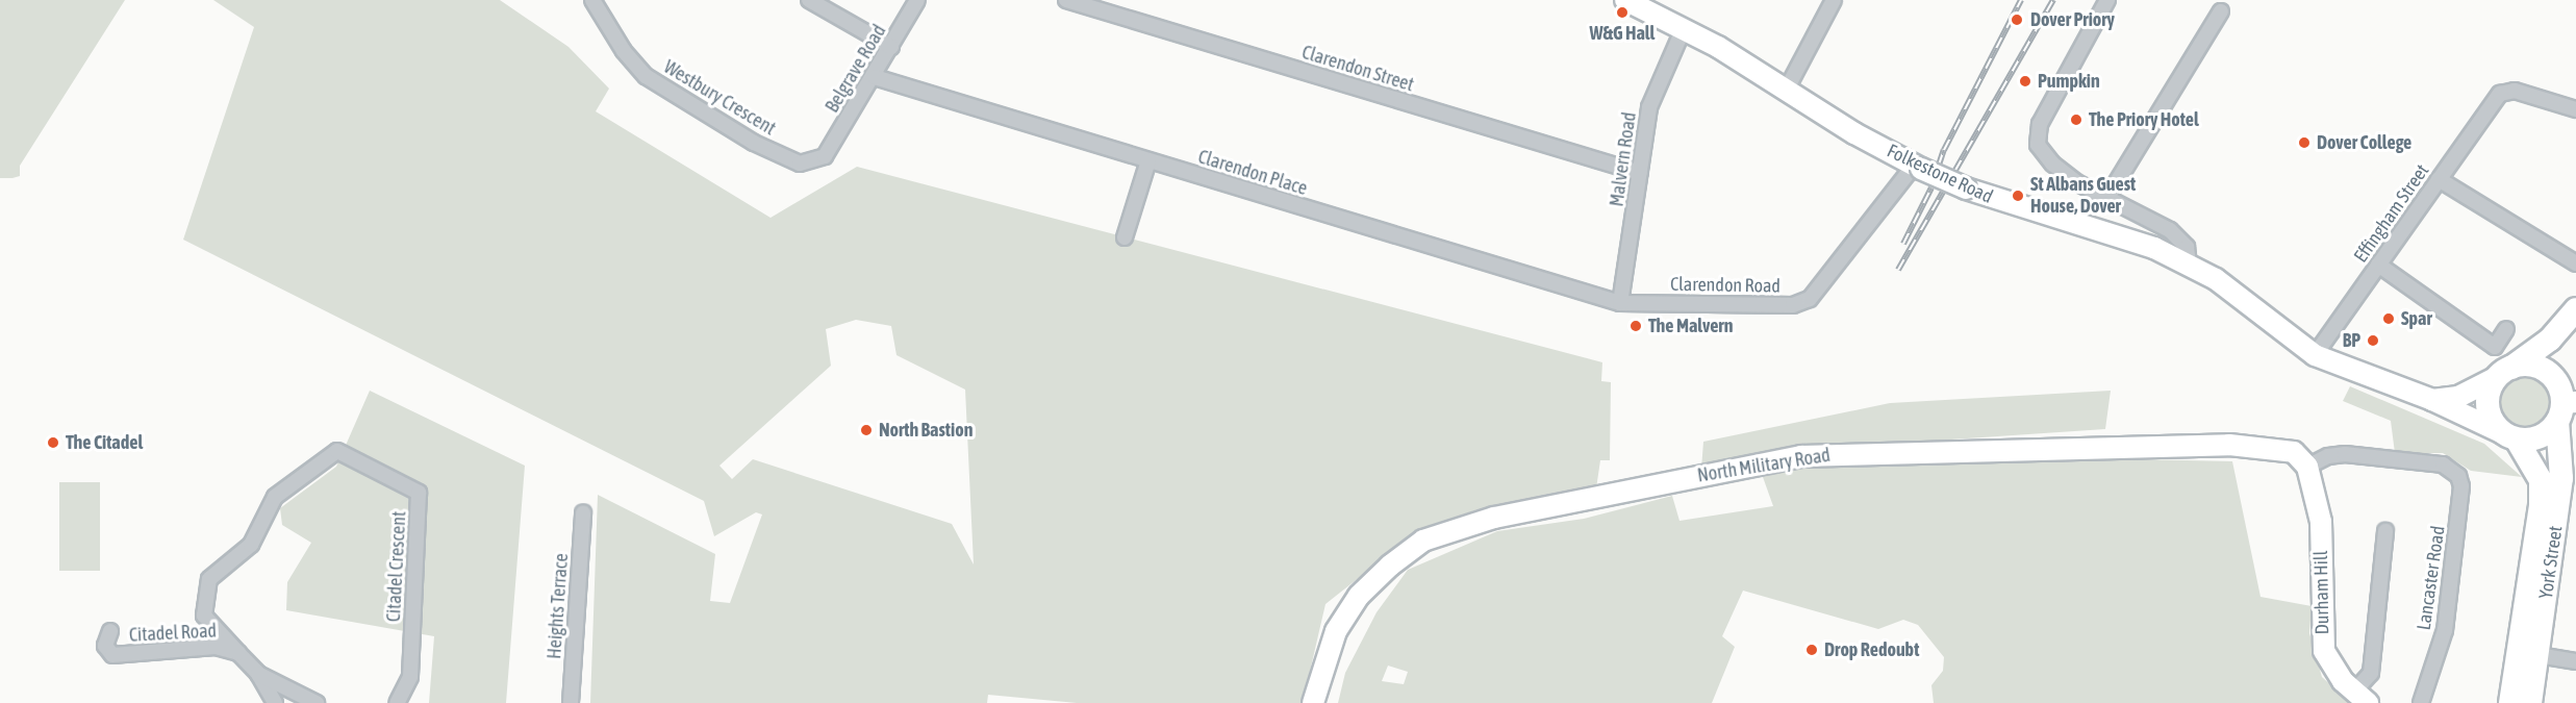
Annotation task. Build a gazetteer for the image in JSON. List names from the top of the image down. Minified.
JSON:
{"streets":{"main road":["York Street"],"street":["Belgrave Road","Clarendon Street","Westbury Crescent","Malvern Road","Clarendon Place","Folkestone Road","Effingham Street","Clarendon Road","North Military Road","Citadel Crescent","Lancaster Road","Durham Hill","Heights Terrace","Citadel Road"]},"crossings":[["Belgrave Road","Westbury Crescent"],["Belgrave Road","Clarendon Place"],["Clarendon Street","Malvern Road"],["Malvern Road","Clarendon Place"],["Malvern Road","Folkestone Road"],["Malvern Road","Clarendon Road"],["Clarendon Place","Clarendon Road"],["Folkestone Road","Effingham Street"],["Folkestone Road","Clarendon Road"],["Folkestone Road","York Street"],["North Military Road","Lancaster Road"],["North Military Road","Durham Hill"],["Citadel Crescent","Citadel Road"],["Lancaster Road","Durham Hill"]],"places":["W&G Hall","Dover Priory","Pumpkin","The Priory Hotel","Dover College","St Albans Guest House, Dover","Spar","The Malvern","BP","North Bastion","The Citadel","Drop Redoubt"]}
